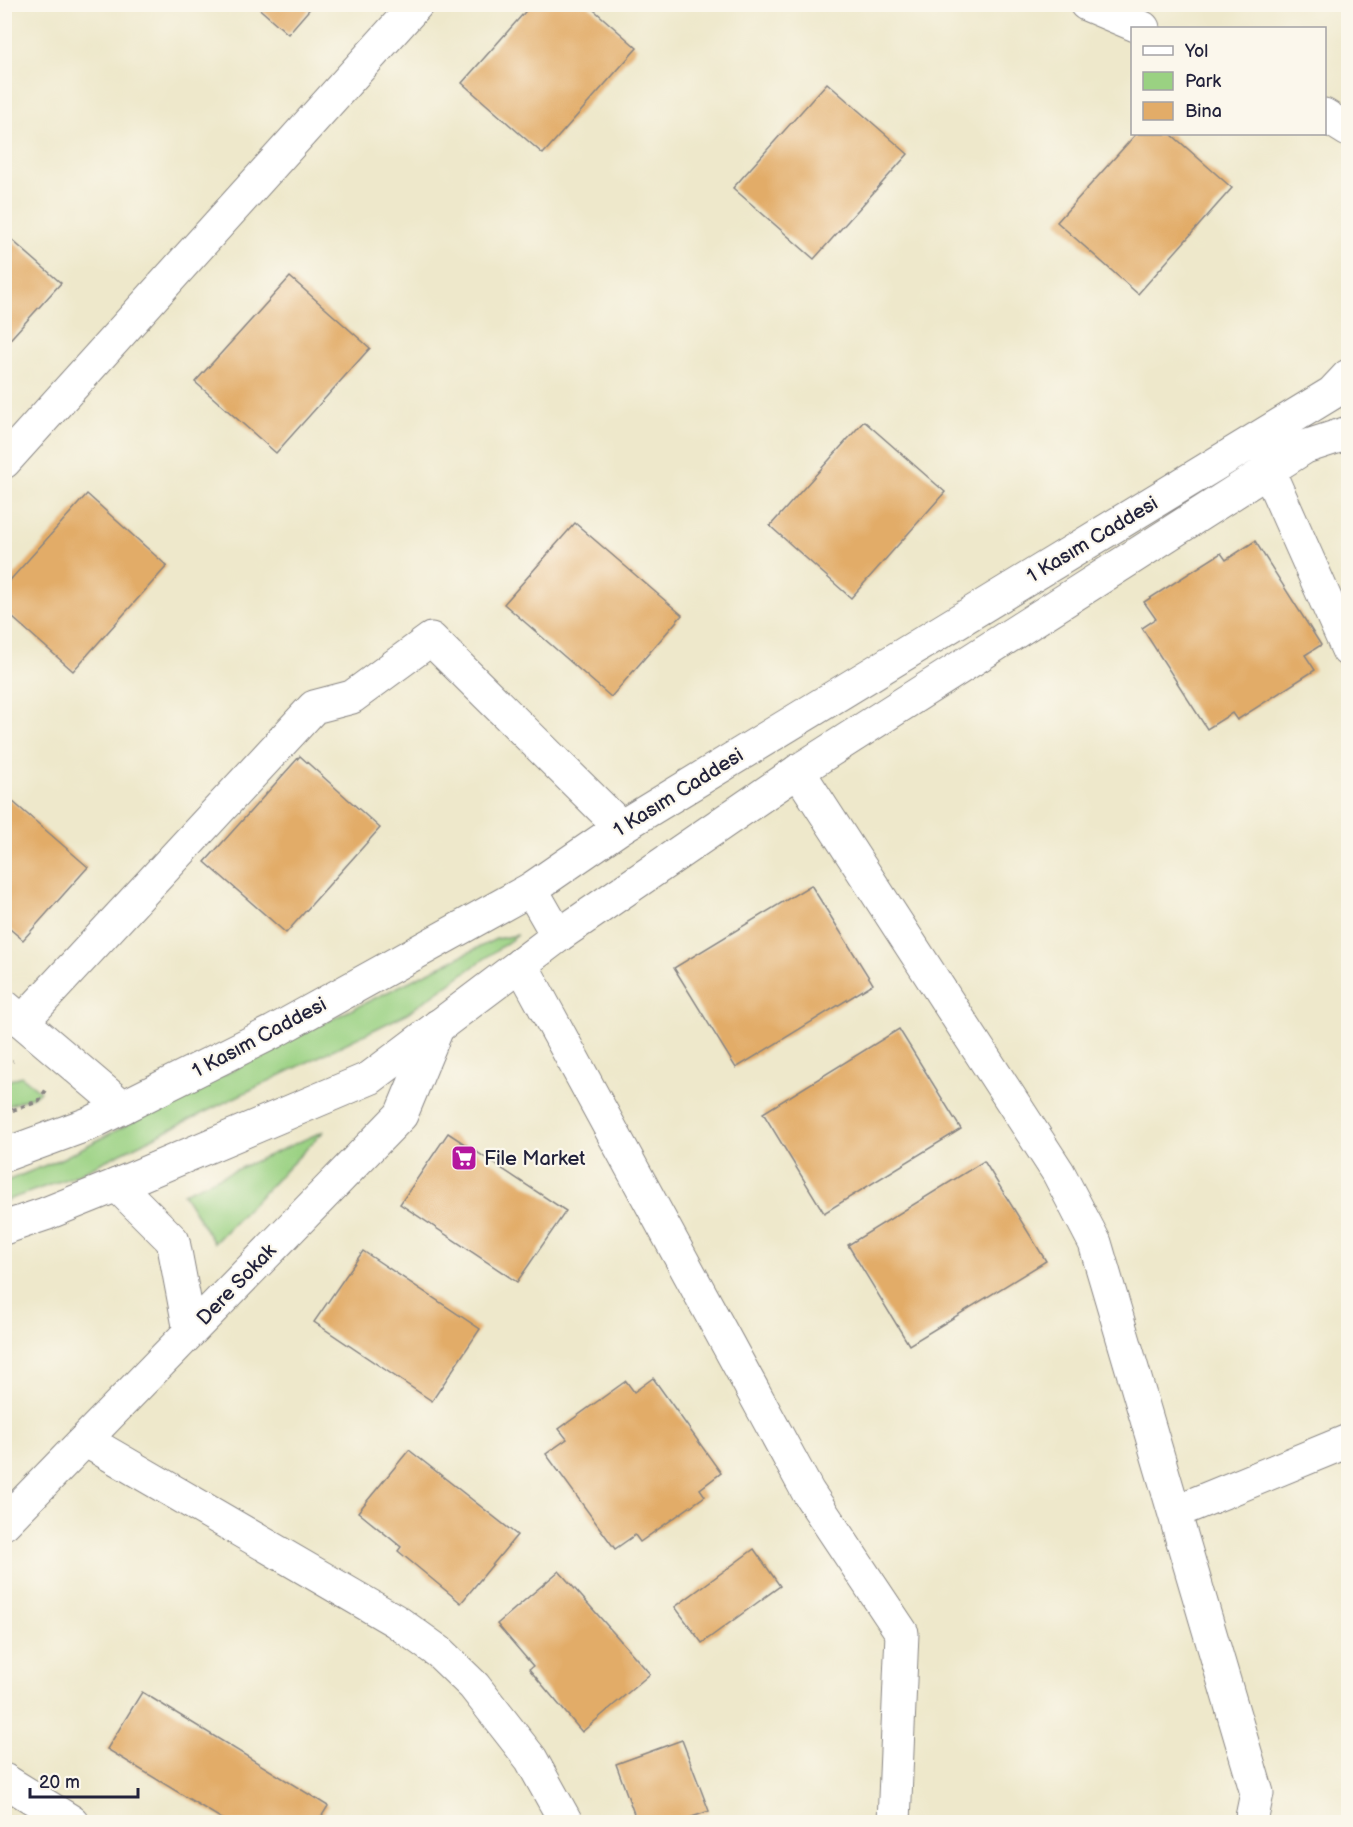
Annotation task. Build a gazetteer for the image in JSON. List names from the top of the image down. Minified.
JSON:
{"streets":{"street":["1 Kasım Caddesi","Dere Sokak"]},"crossings":[["1 Kasım Caddesi","Dere Sokak"]],"places":{"supermarket":["File Market"]},"legend":["Yol","Park","Bina"],"scale_bar":"20 m"}
